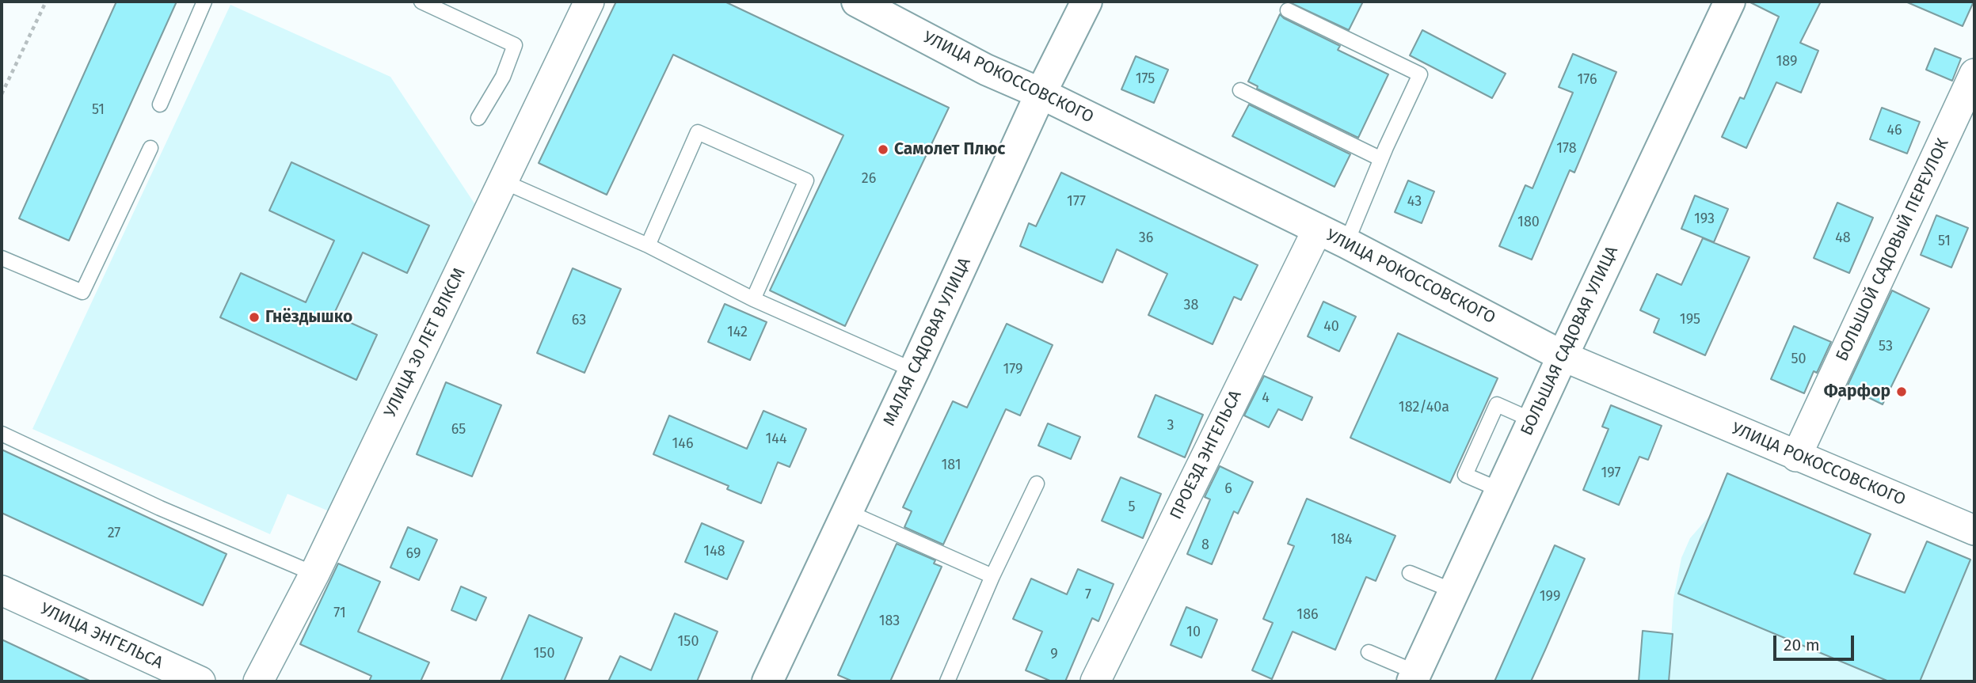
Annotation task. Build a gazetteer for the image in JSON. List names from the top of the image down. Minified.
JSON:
{"streets":{"street":["УЛИЦА РОКОССОВСКОГО","БОЛЬШОЙ САДОВЫЙ ПЕРЕУЛОК","БОЛЬШАЯ САДОВАЯ УЛИЦА","МАЛАЯ САДОВАЯ УЛИЦА","УЛИЦА 30 ЛЕТ ВЛКСМ","ПРОЕЗД ЭНГЕЛЬСА","УЛИЦА ЭНГЕЛЬСА"]},"crossings":[["УЛИЦА РОКОССОВСКОГО","БОЛЬШОЙ САДОВЫЙ ПЕРЕУЛОК"],["УЛИЦА РОКОССОВСКОГО","БОЛЬШАЯ САДОВАЯ УЛИЦА"],["УЛИЦА РОКОССОВСКОГО","МАЛАЯ САДОВАЯ УЛИЦА"],["УЛИЦА РОКОССОВСКОГО","ПРОЕЗД ЭНГЕЛЬСА"]],"places":["Самолет Плюс","Гнёздышко","Фарфор"],"house_numbers":["189","175","176","51","46","178","26","177","43","193","180","36","48","51","38","195","63","40","142","53","50","179","4","182/40а","3","65","144","146","181","197","6","5","27","184","8","148","69","7","199","71","186","183","10","150","150","9"],"scale_bar":"20 m"}
